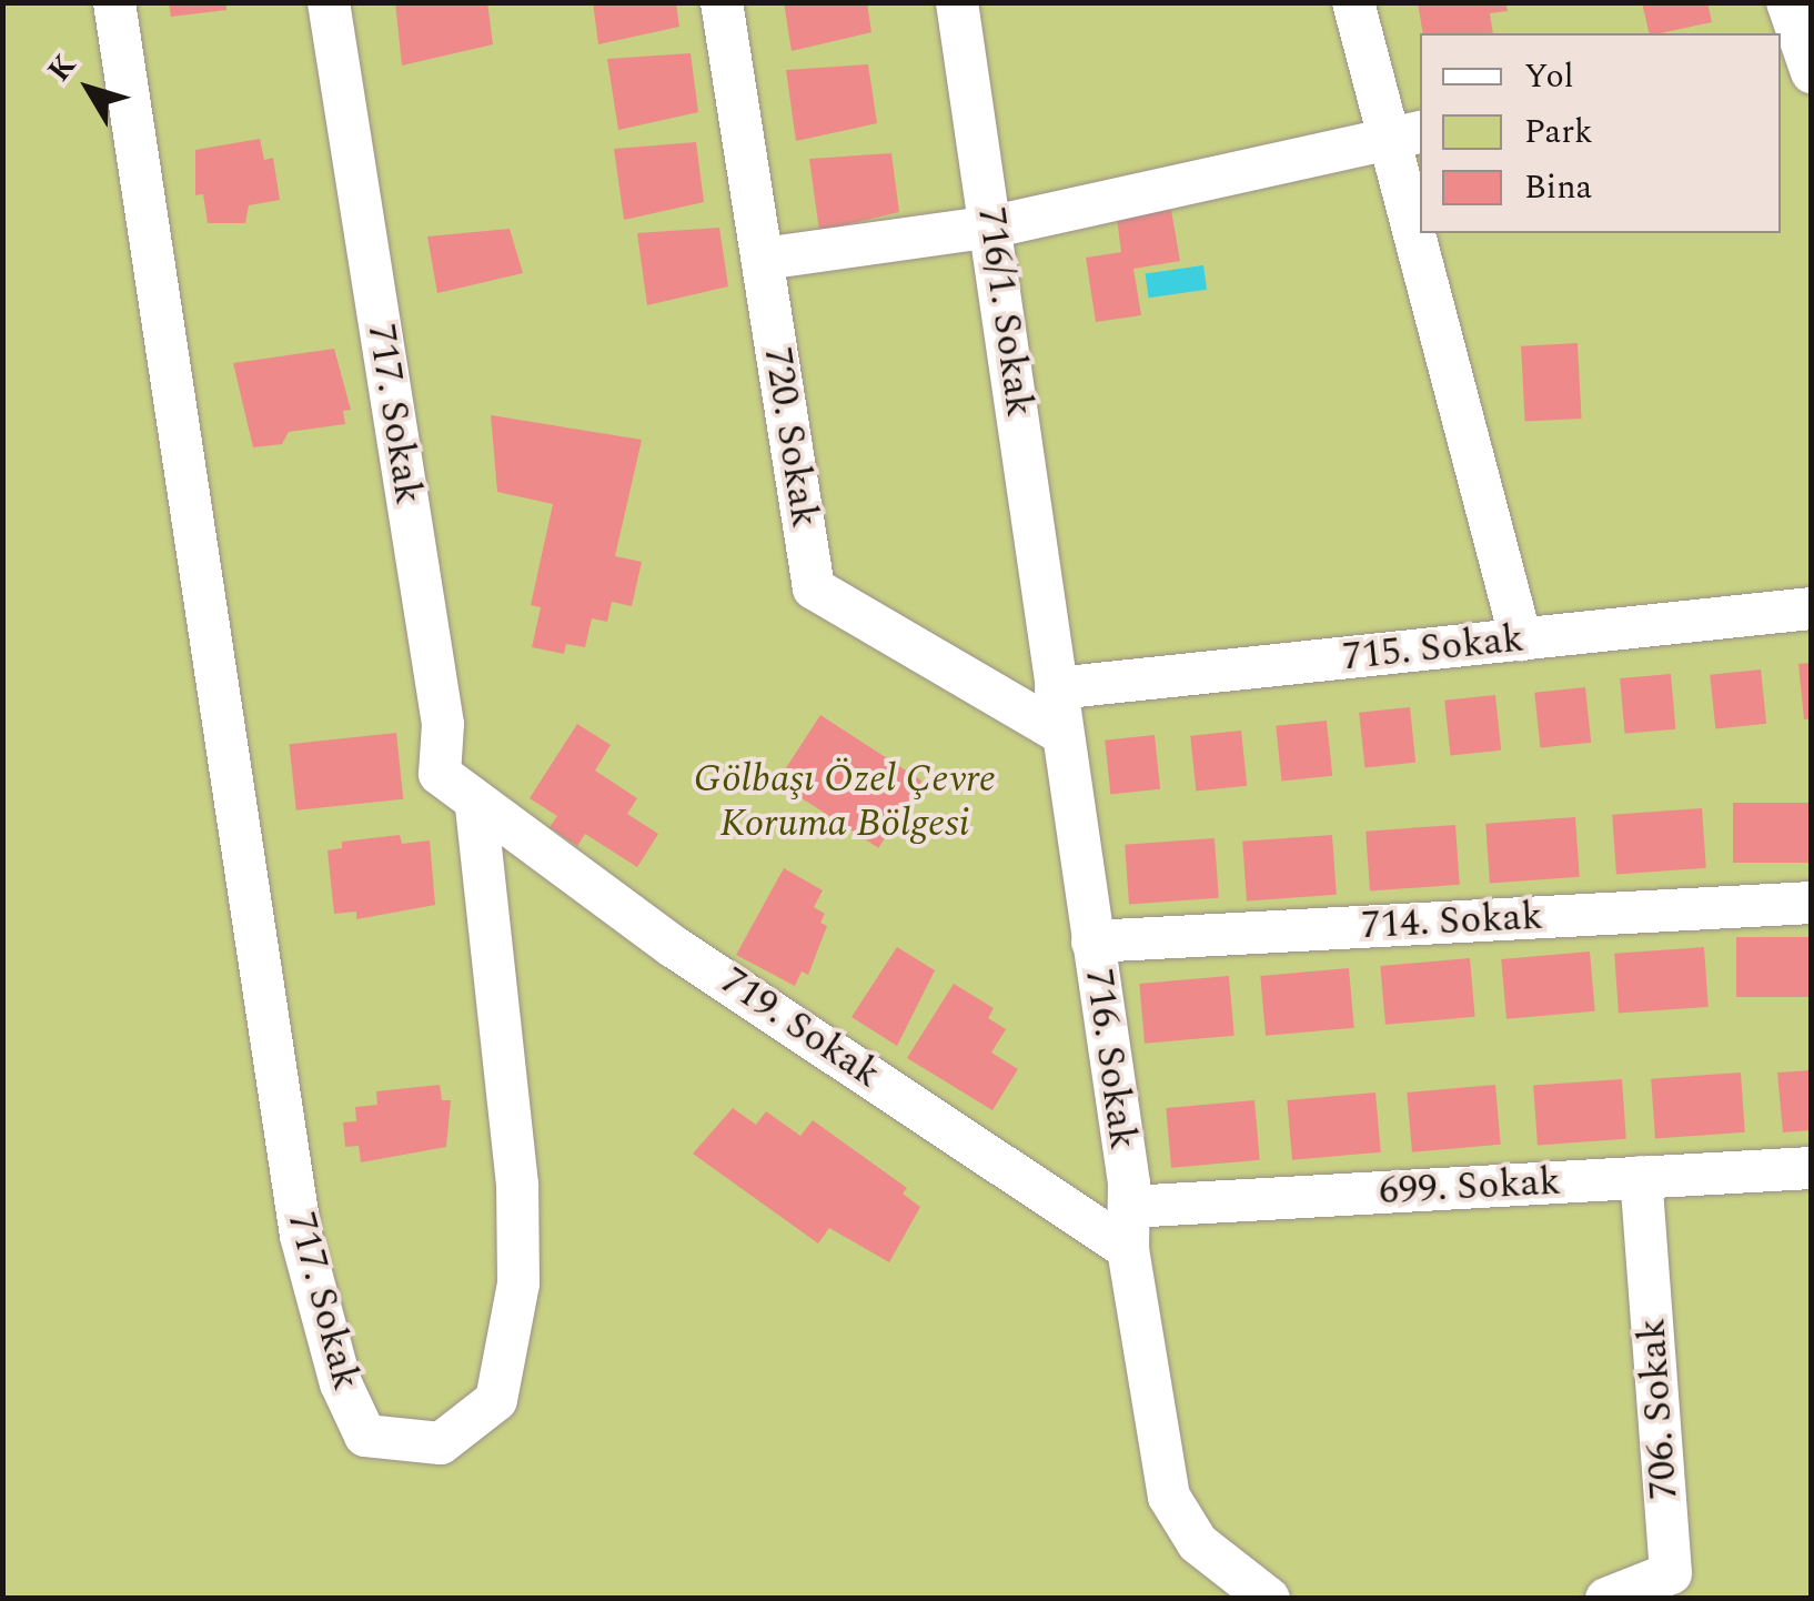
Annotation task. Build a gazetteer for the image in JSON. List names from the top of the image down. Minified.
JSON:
{"streets":{"street":["716/1. Sokak","717. Sokak","720. Sokak","715. Sokak","714. Sokak","719. Sokak","716. Sokak","699. Sokak","706. Sokak"]},"crossings":[["716/1. Sokak","716. Sokak"],["717. Sokak","719. Sokak"],["720. Sokak","716. Sokak"],["715. Sokak","716. Sokak"],["714. Sokak","716. Sokak"],["719. Sokak","716. Sokak"],["716. Sokak","699. Sokak"],["699. Sokak","706. Sokak"]],"parks":["Gölbaşı Özel Çevre Koruma Bölgesi"],"legend":["Yol","Park","Bina"],"north":"top left"}
